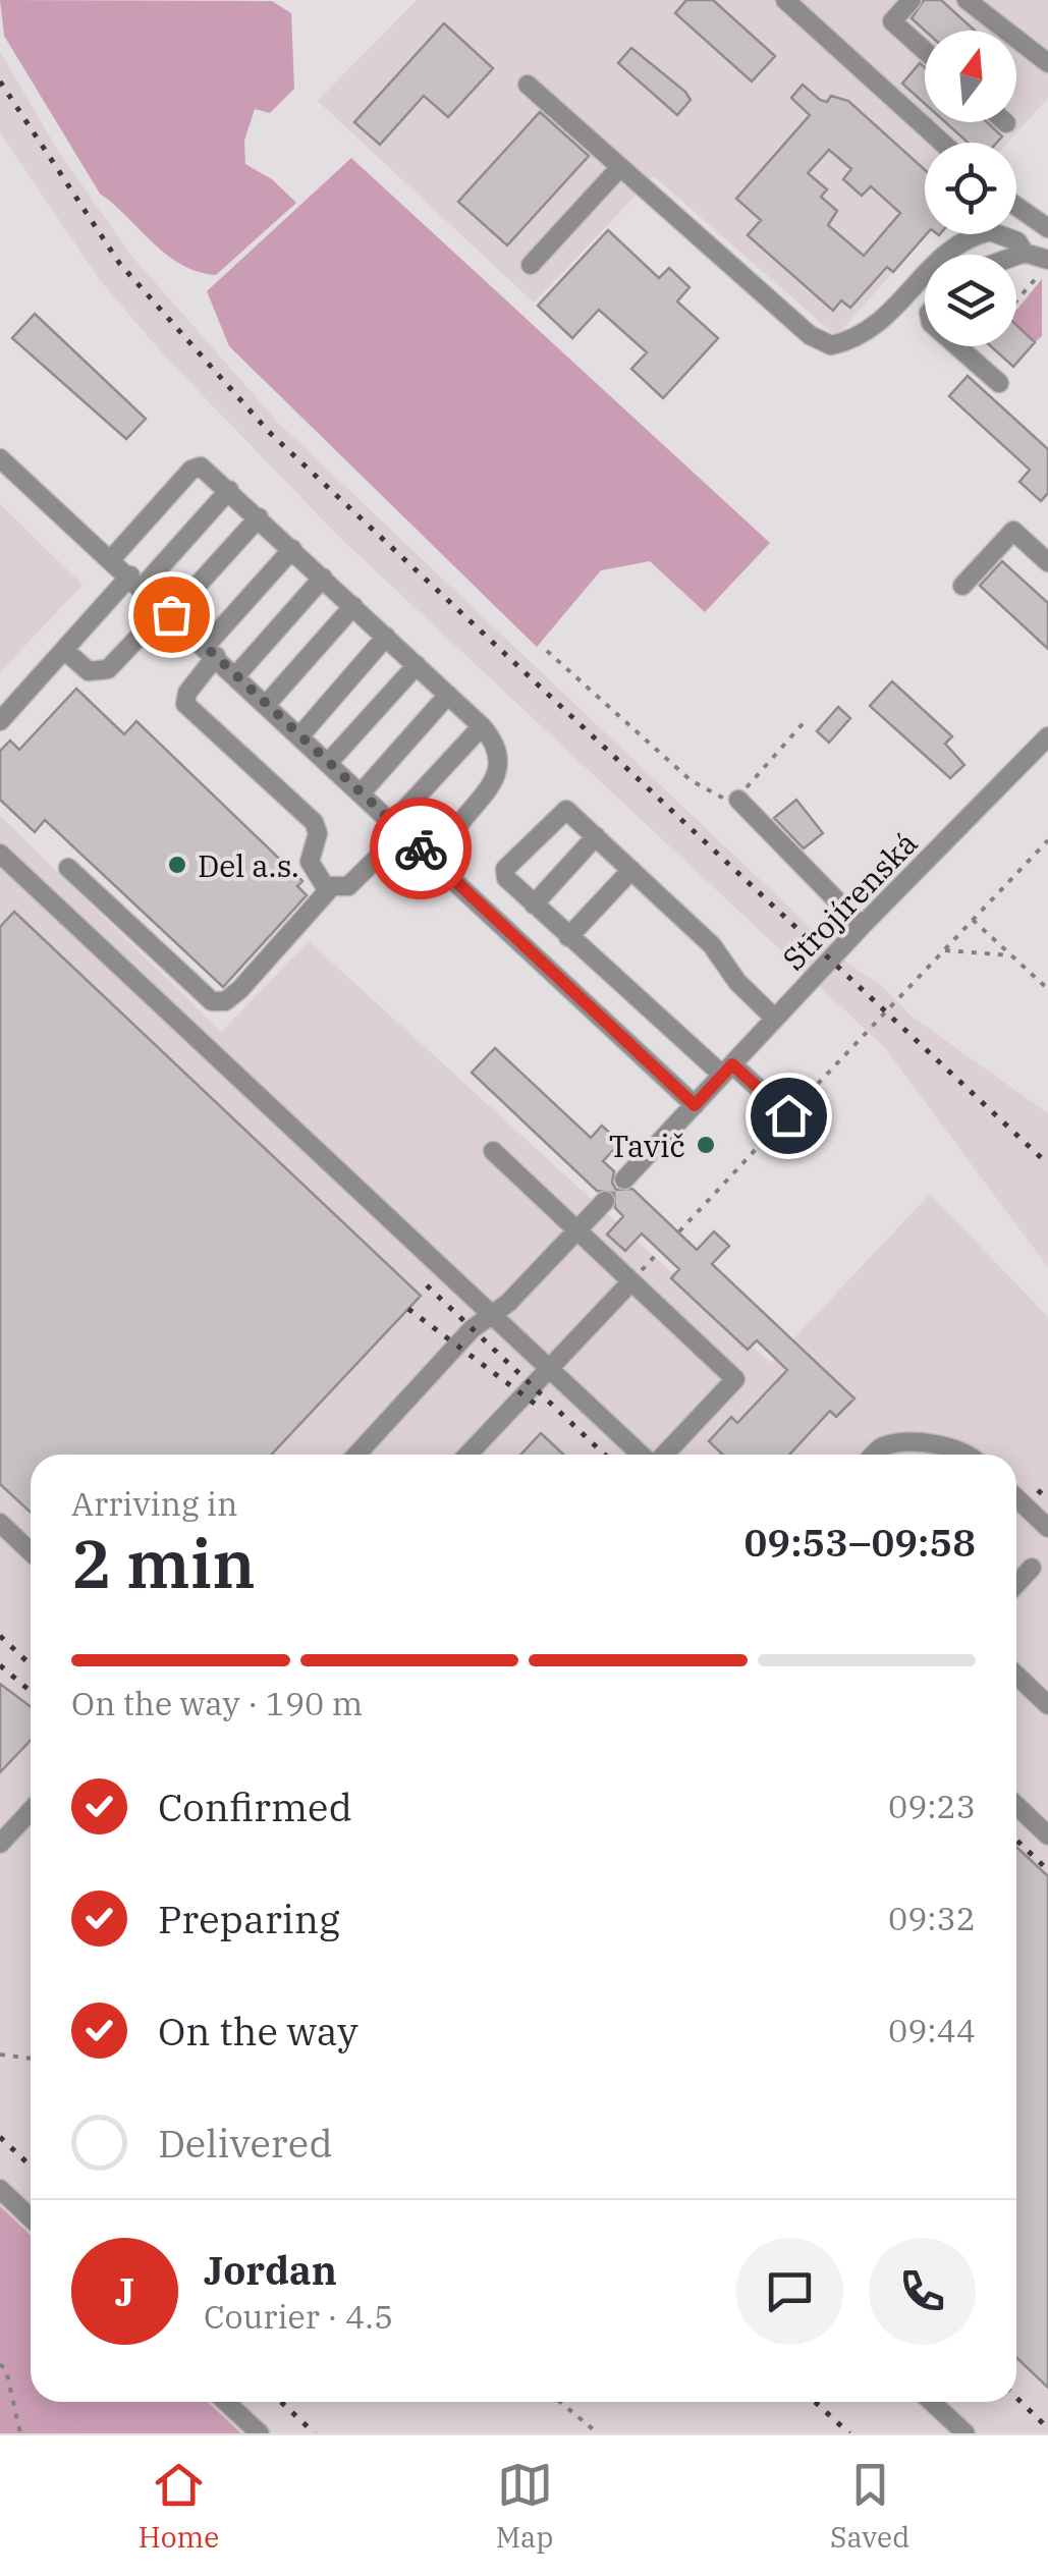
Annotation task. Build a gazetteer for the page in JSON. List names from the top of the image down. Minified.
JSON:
{"streets":{"street":["Strojírenská"]},"places":["Del a.s.","Tavič"],"north":"top","page":{"heading":["2 min","Arriving in","09:53–09:58"],"panel":["Jordan","Courier · 4.5"],"bar":"On the way · 190 m","list":[["Confirmed","09:23"],["Preparing","09:32"],["On the way","09:44"],"Delivered"],"round":"J","tabs":["Home","Map","Saved"]}}
